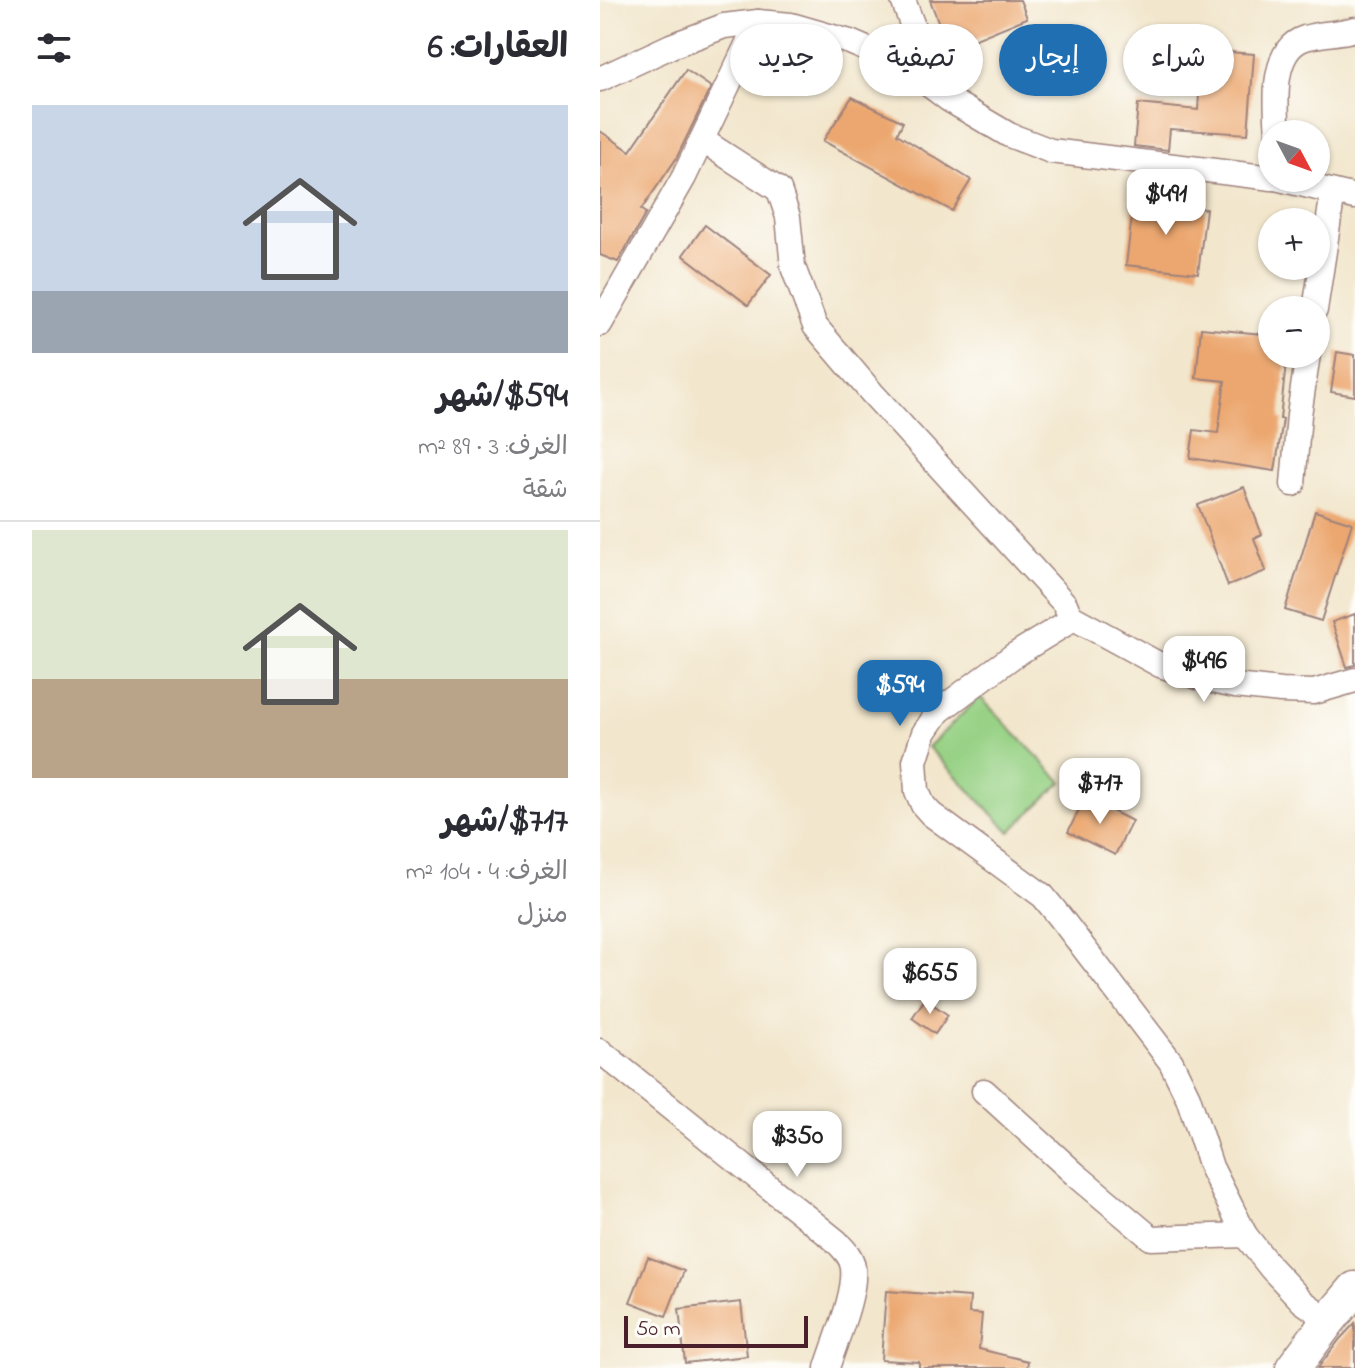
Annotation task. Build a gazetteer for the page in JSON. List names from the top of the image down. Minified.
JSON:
{"scale_bar":"50 m","north":"bottom right","page":{"heading":"العقارات: 6","chip":["شراء","إيجار","تصفية","جديد"],"list":[{"name":"$594/شهر","note":"الغرف: 3 · 89 m² · شقة"},{"name":"$717/شهر","note":"الغرف: 4 · 104 m² · منزل"}],"map_buttons":["+","−"],"price":["$491","$496","$594","$717","$655","$350"],"scale":"50 m"}}
